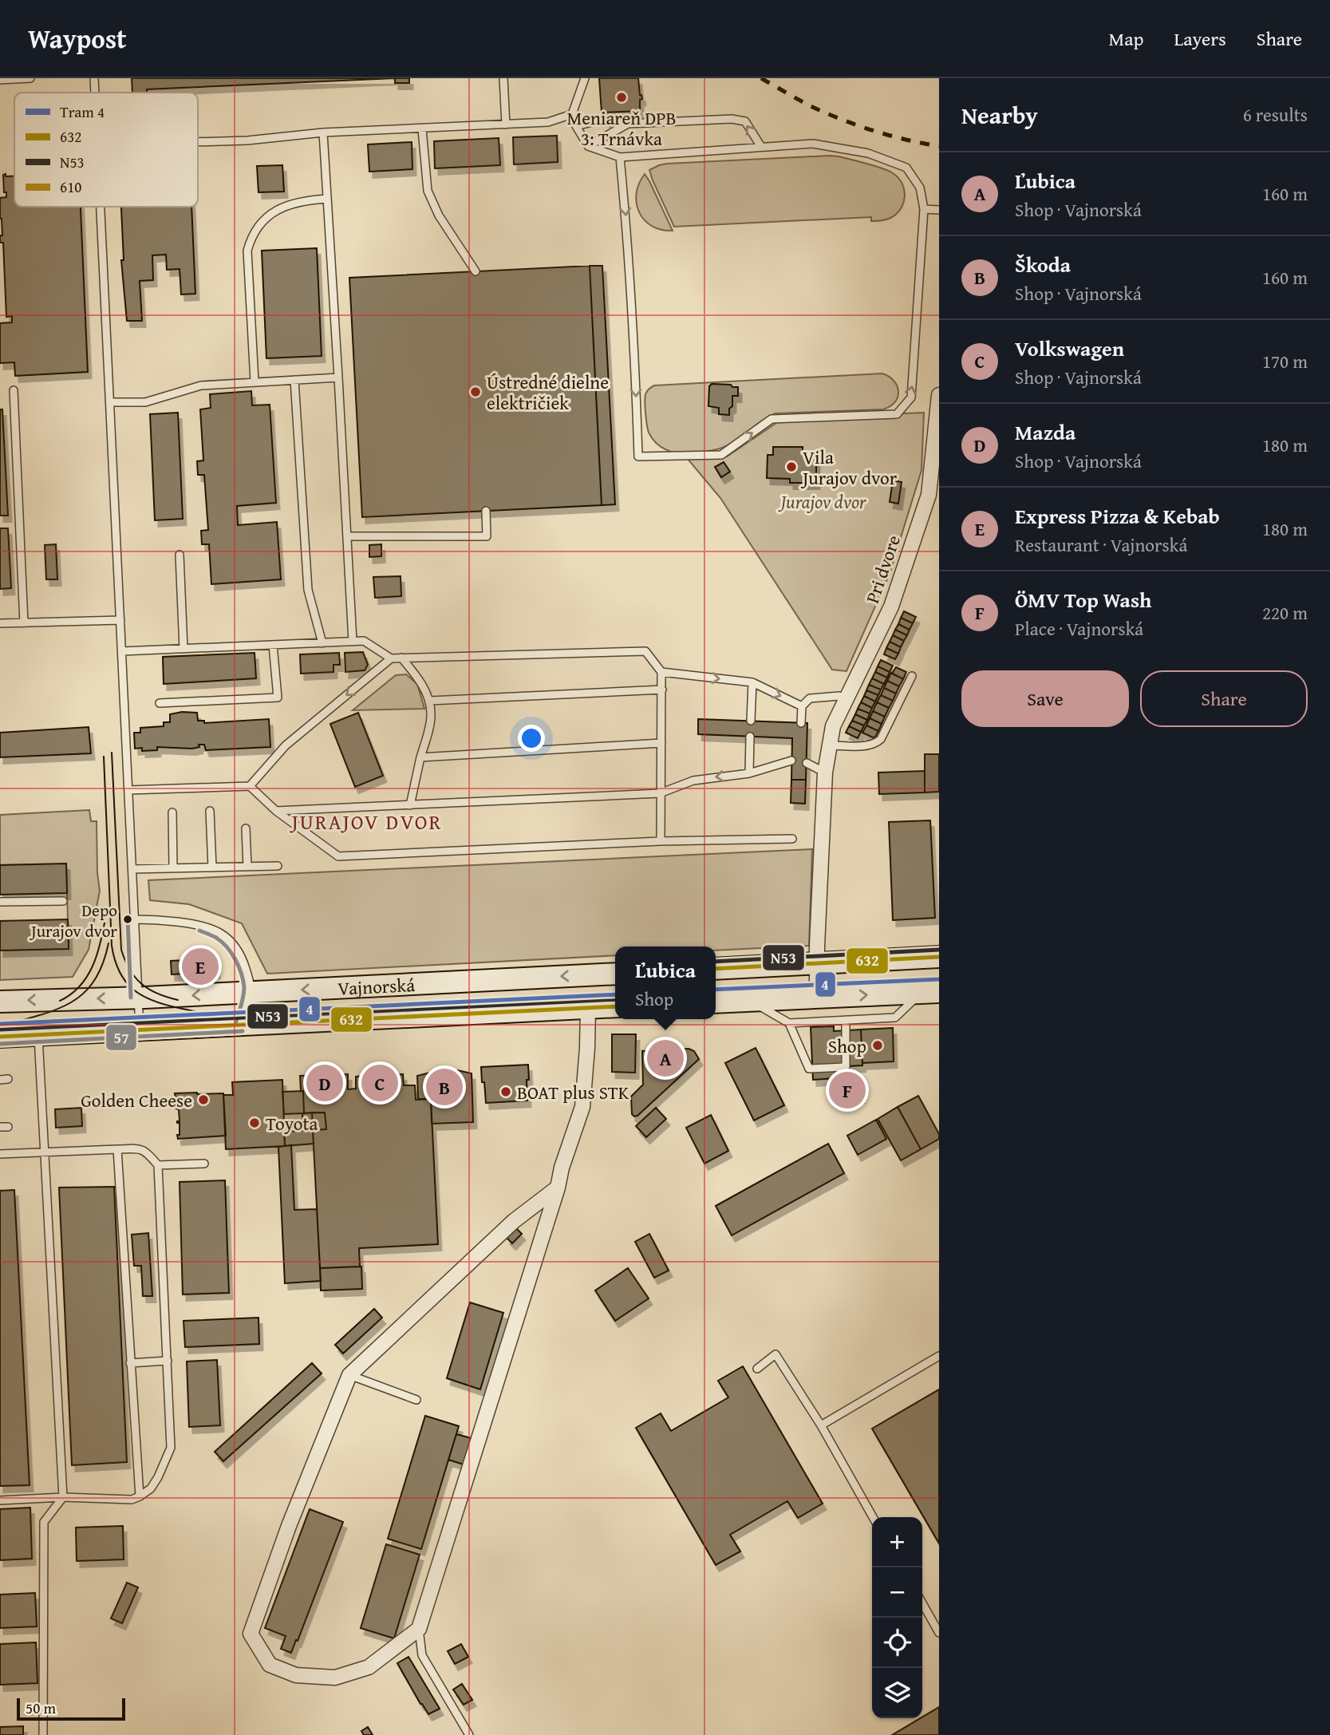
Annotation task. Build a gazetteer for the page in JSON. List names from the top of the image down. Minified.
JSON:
{"streets":{"main road":["Vajnorská"],"street":["Pri dvore"]},"districts":["JURAJOV DVOR"],"parks":["Jurajov dvor"],"places":["Meniareň DPB 3: Trnávka","Ústredné dielne električiek","Vila Jurajov dvor","Depo Jurajov dvor","Shop","BOAT plus STK","Golden Cheese","Toyota"],"lines":["transit line 57","transit line N53","transit line 632","tram line 4"],"legend":["Tram 4","632","N53","610"],"scale_bar":"50 m","page":{"header":"Waypost","nav":["Map","Layers","Share"],"heading":["Nearby","6 results"],"list":[{"mark":"A","name":"Ľubica","note":"Shop · Vajnorská","value":"160 m"},{"mark":"B","name":"Škoda","note":"Shop · Vajnorská","value":"160 m"},{"mark":"C","name":"Volkswagen","note":"Shop · Vajnorská","value":"170 m"},{"mark":"D","name":"Mazda","note":"Shop · Vajnorská","value":"180 m"},{"mark":"E","name":"Express Pizza & Kebab","note":"Restaurant · Vajnorská","value":"180 m"},{"mark":"F","name":"ÖMV Top Wash","note":"Place · Vajnorská","value":"220 m"}],"buttons":["Save","Share"],"pins":["E","A","C","D","B","F"],"popup":["Ľubica","Shop"],"map_buttons":["+","−"],"scale":"50 m"}}
